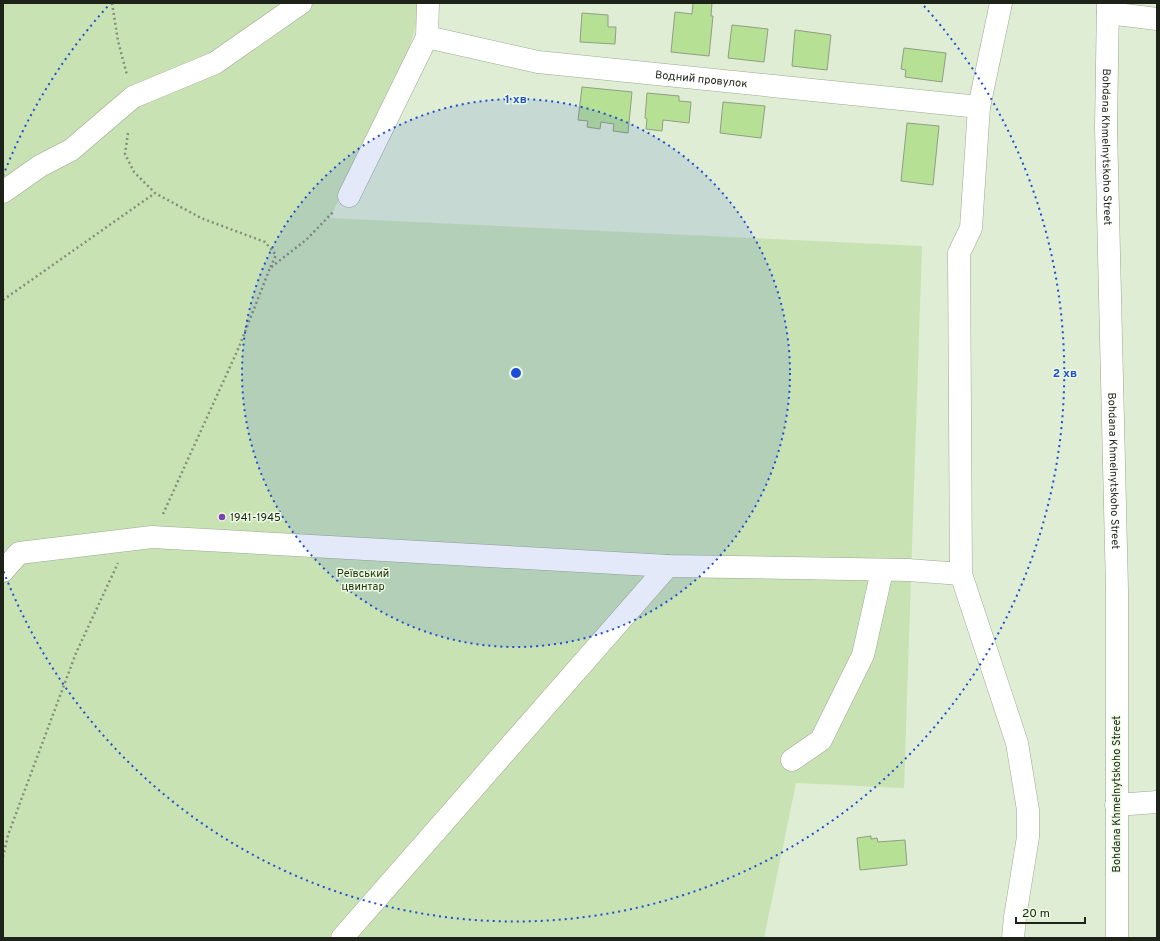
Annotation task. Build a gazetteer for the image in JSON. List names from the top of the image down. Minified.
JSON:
{"streets":{"street":["Водний провулок","Bohdana Khmelnytskoho Street"]},"parks":["Реївський цвинтар"],"places":["1941-1945"],"scale_bar":"20 m","rings":["1 хв","2 хв"]}
